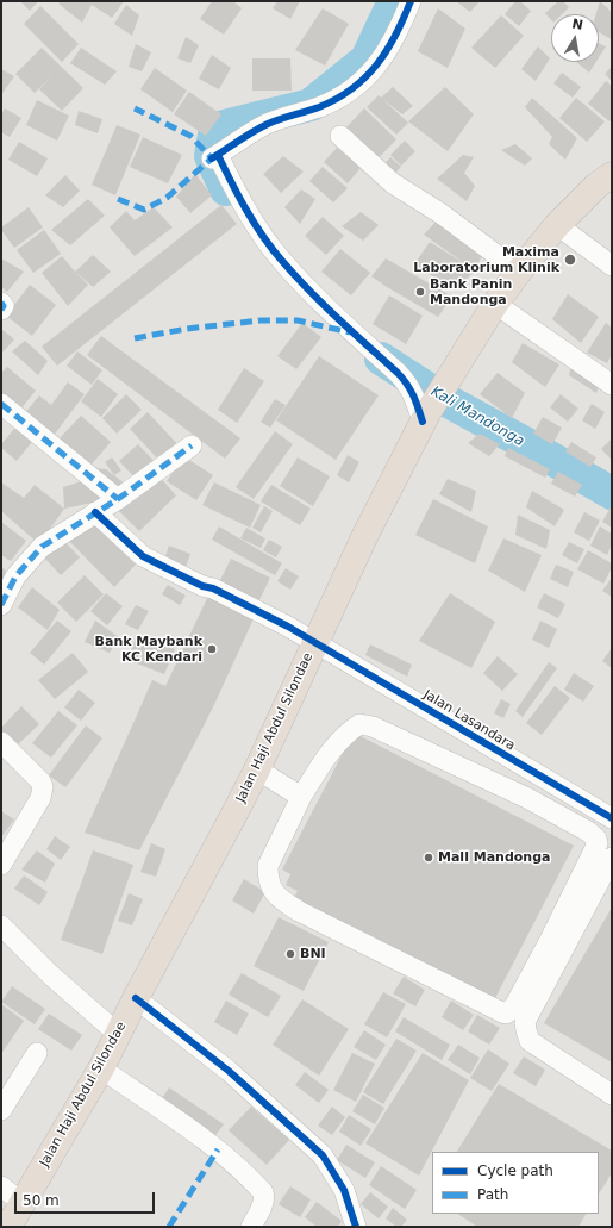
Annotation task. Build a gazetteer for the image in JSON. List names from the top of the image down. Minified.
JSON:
{"streets":{"highway":["Jalan Haji Abdul Silondae"],"street":["Jalan Lasandara"]},"crossings":[["Jalan Lasandara","Jalan Haji Abdul Silondae"]],"water":["Kali Mandonga"],"places":["Maxima Laboratorium Klinik","Bank Panin Mandonga","Bank Maybank KC Kendari","Mall Mandonga","BNI"],"legend":["Cycle path","Path"],"scale_bar":"50 m","north":"top"}
